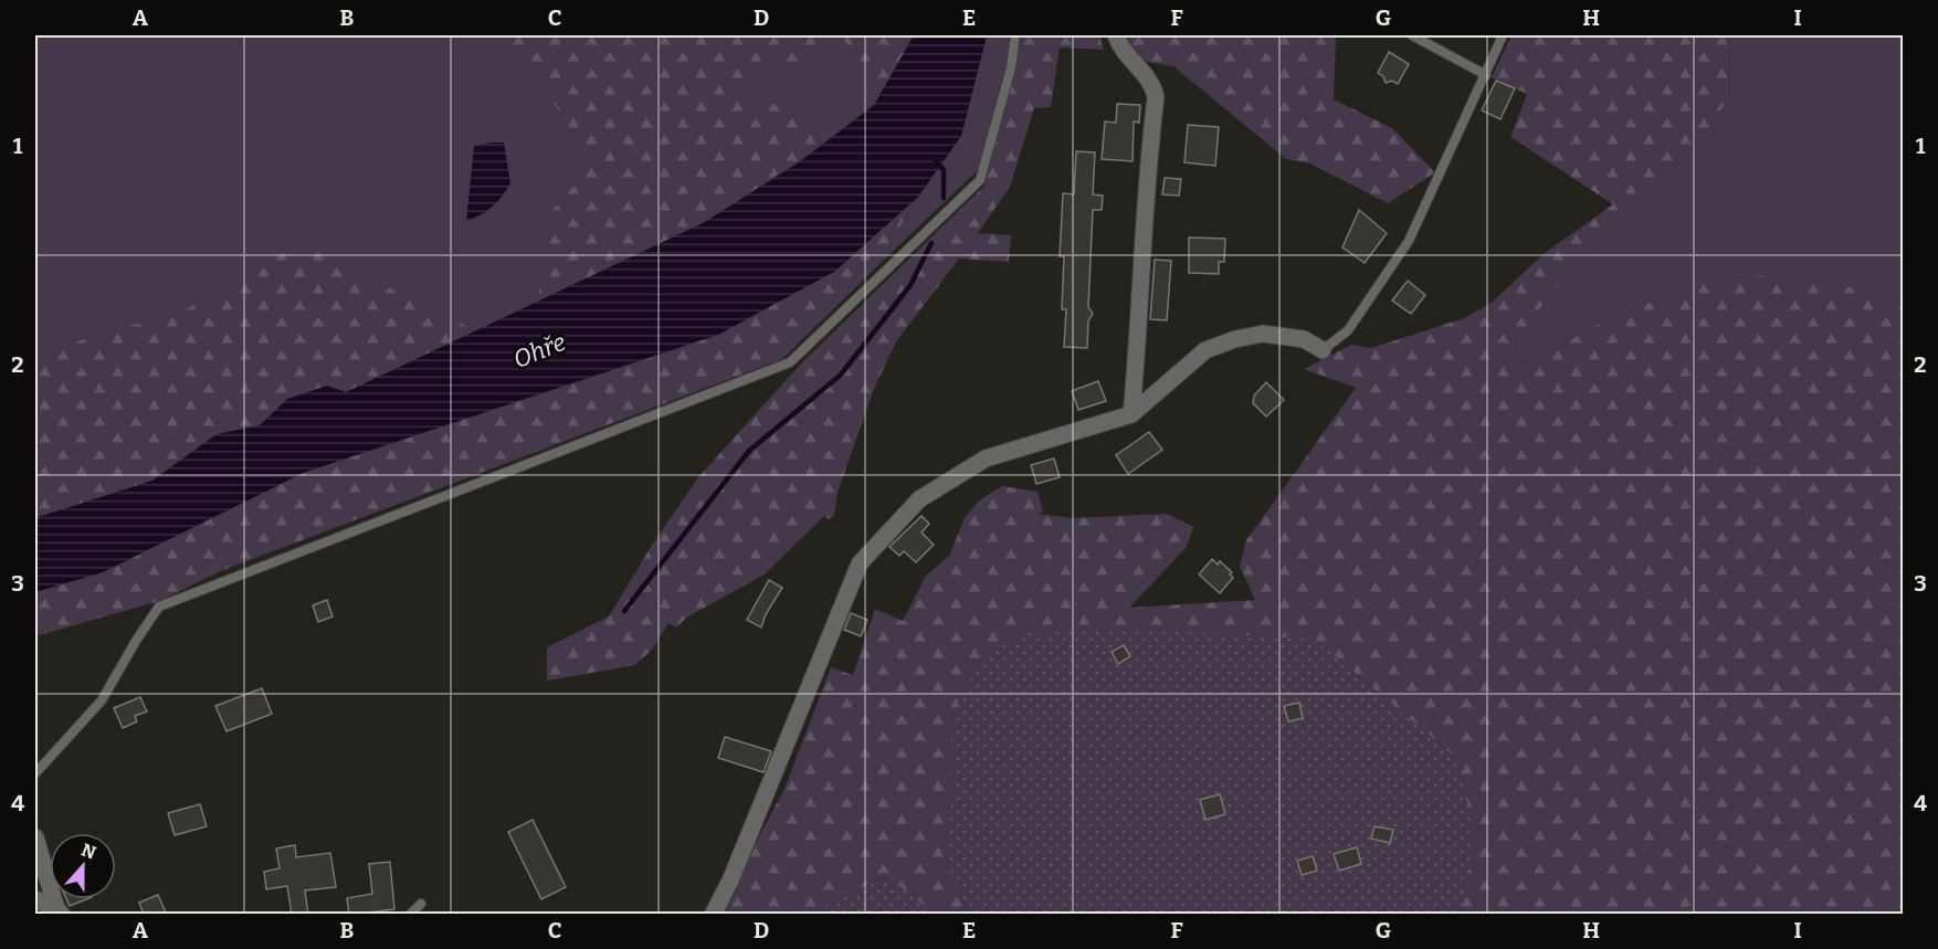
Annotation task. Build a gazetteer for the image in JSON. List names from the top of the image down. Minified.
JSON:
{"water":["Ohře"],"north":"top","grid":{"columns":["A","B","C","D","E","F","G","H","I"],"rows":["1","2","3","4"]}}
